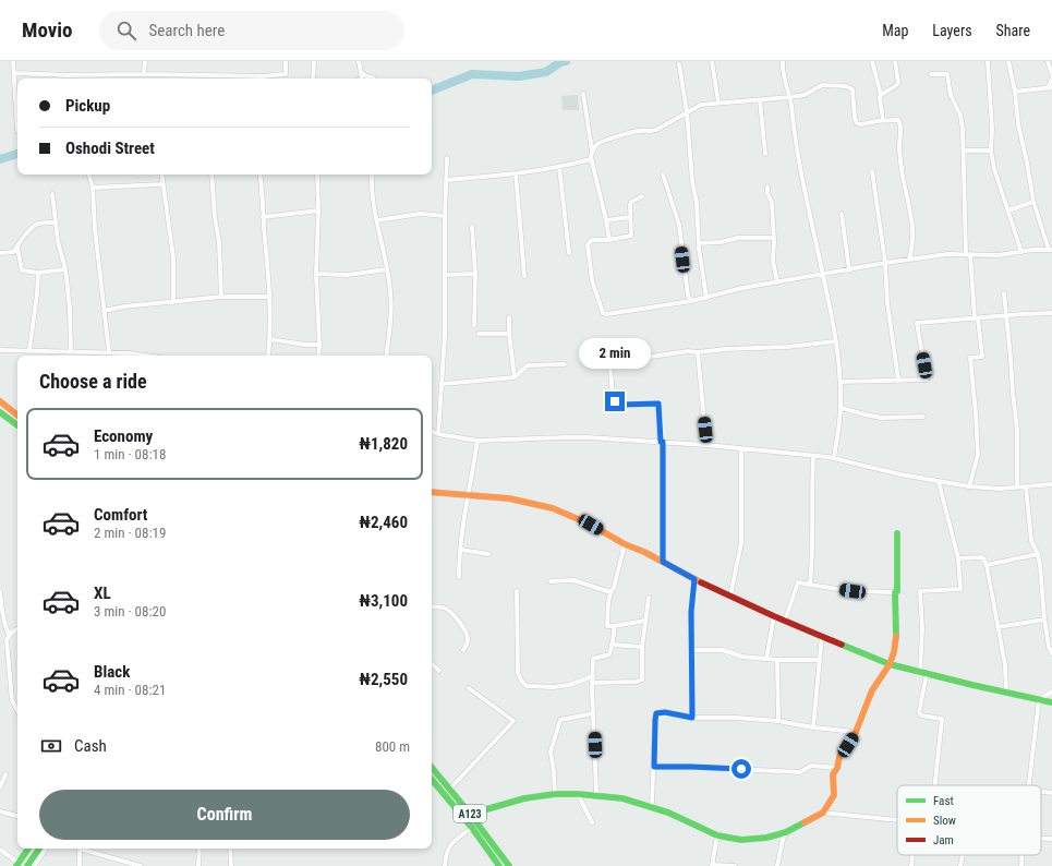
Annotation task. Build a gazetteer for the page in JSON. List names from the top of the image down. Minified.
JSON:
{"streets":{"main road":["A123"]},"legend":["Fast","Slow","Jam"],"page":{"header":"Movio","search":"Search here","nav":["Map","Layers","Share"],"banner":["Pickup","Oshodi Street"],"bubble":"2 min","heading":"Choose a ride","list":[{"name":"Economy","note":"1 min · 08:18","value":"₦1,820"},{"name":"Comfort","note":"2 min · 08:19","value":"₦2,460"},{"name":"XL","note":"3 min · 08:20","value":"₦3,100"},{"name":"Black","note":"4 min · 08:21","value":"₦2,550"}],"pay":["Cash","800 m"],"buttons":"Confirm"}}
